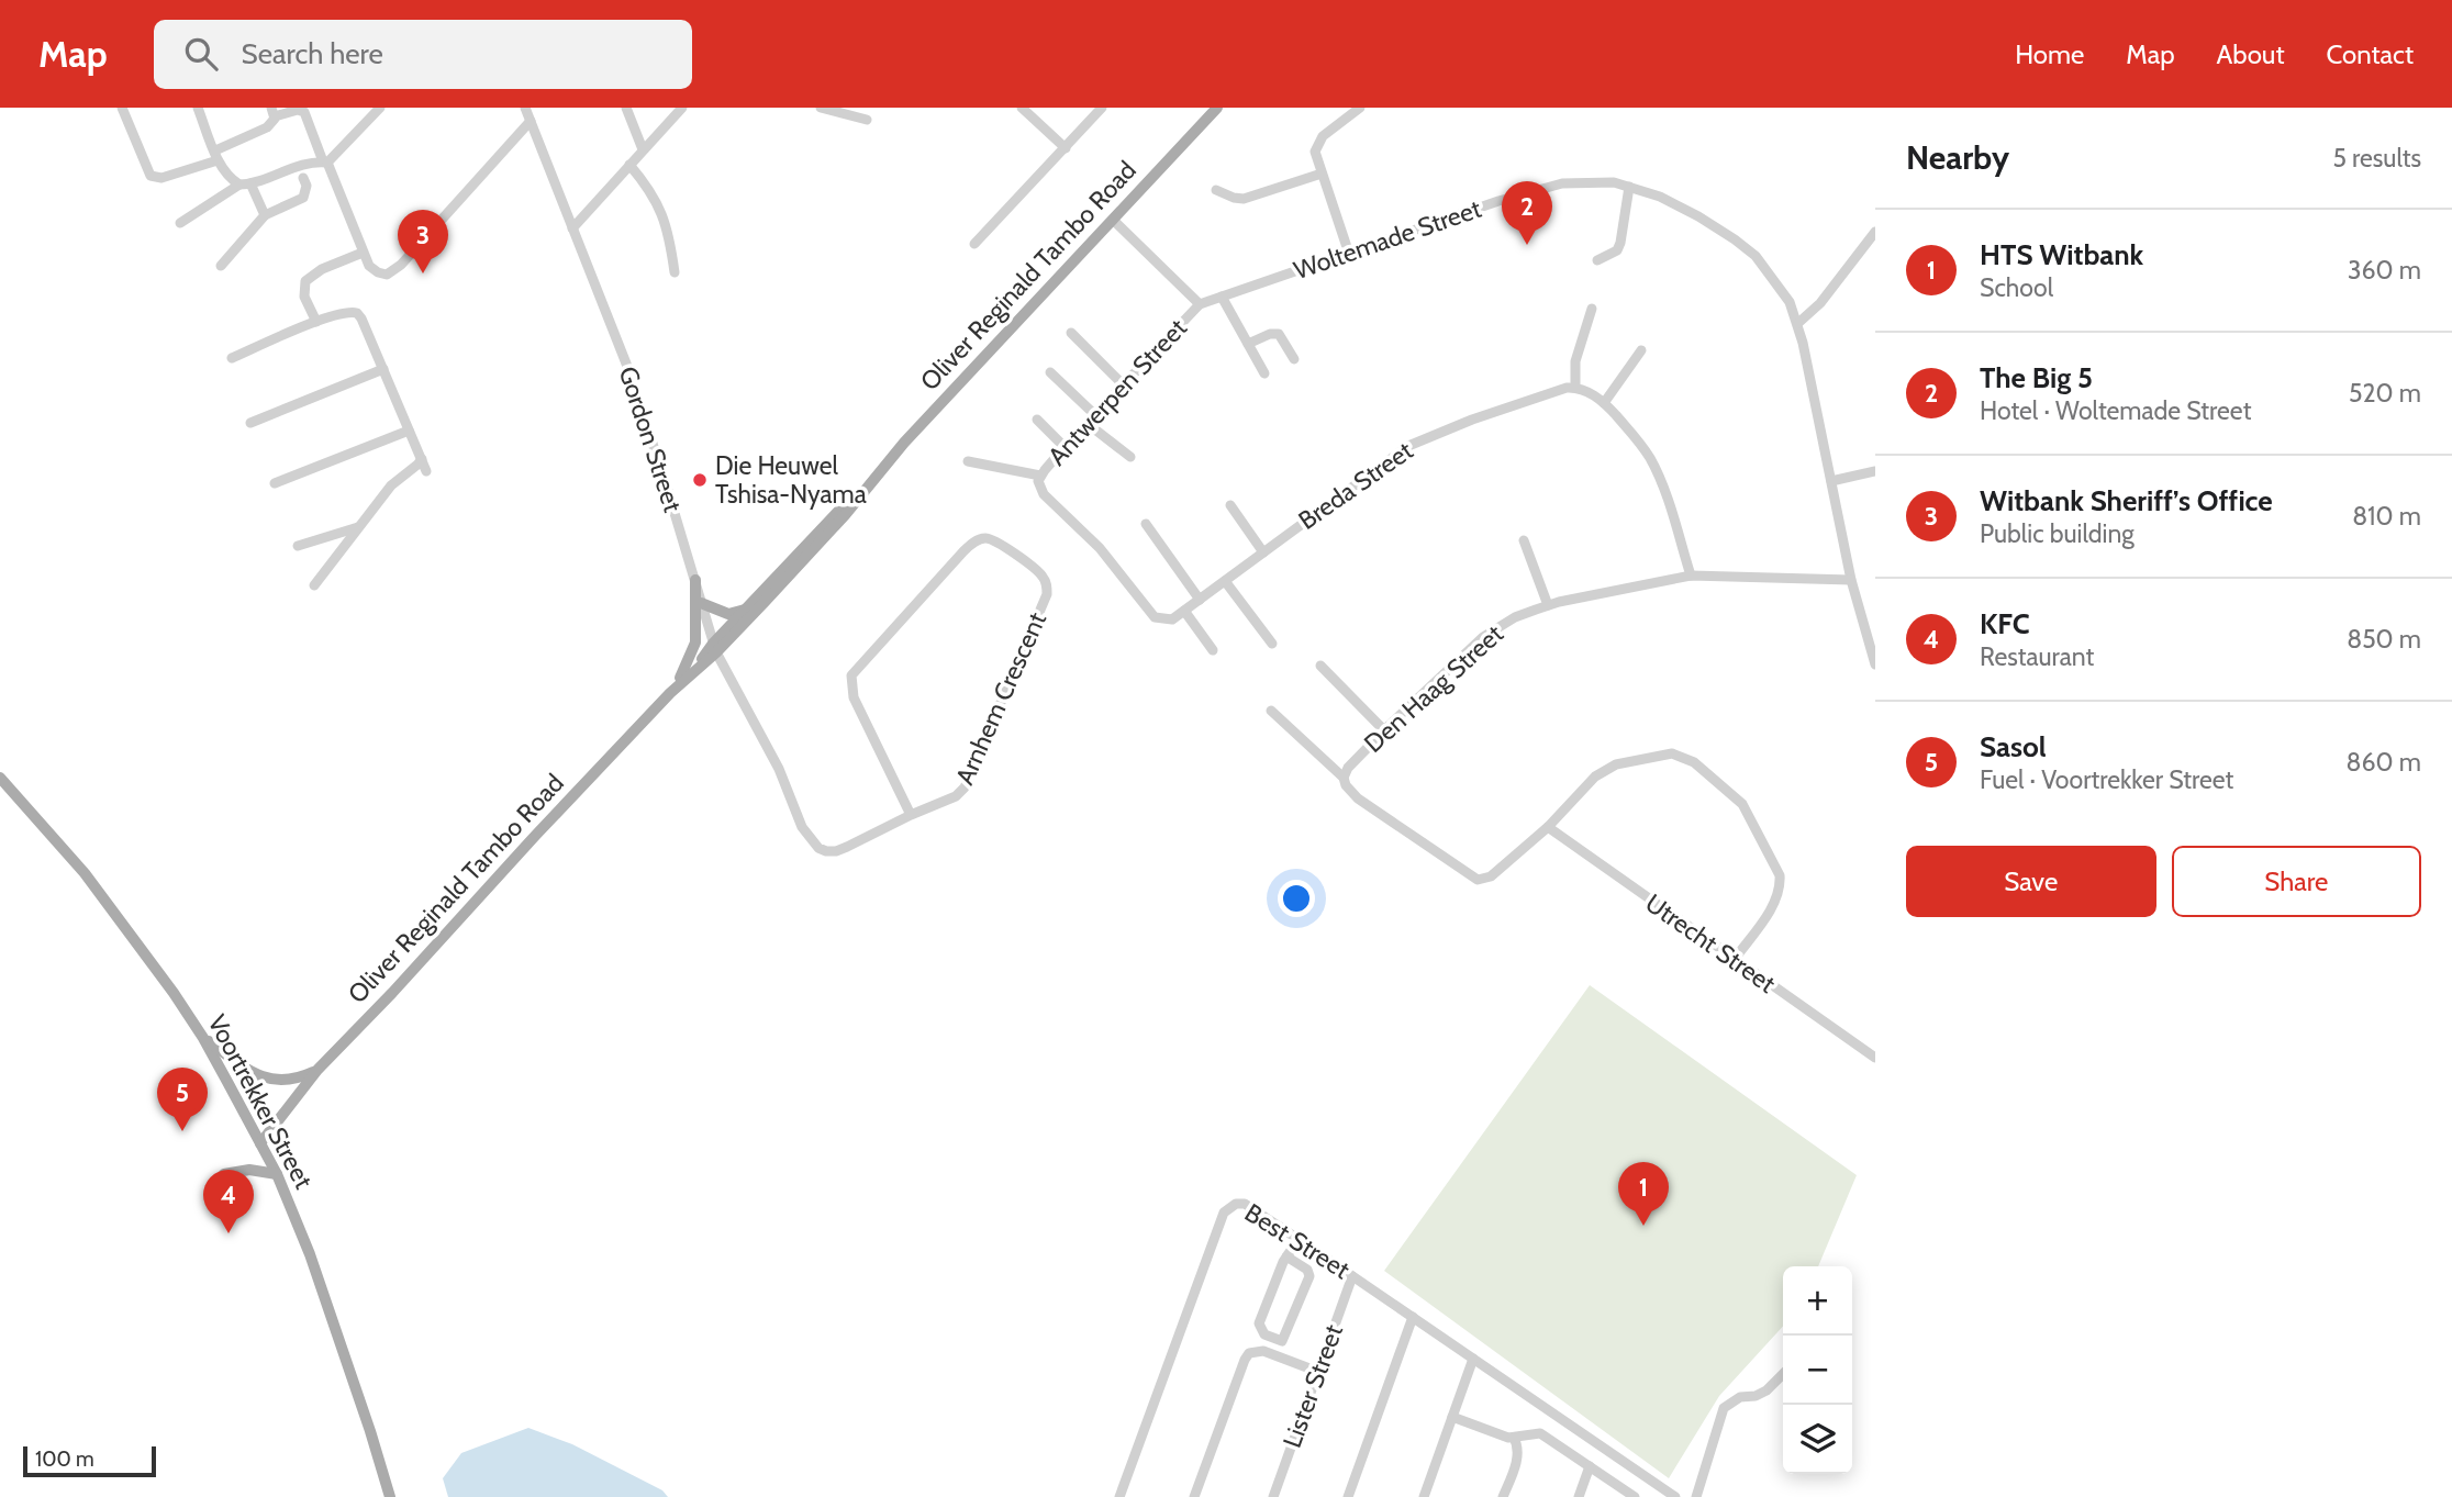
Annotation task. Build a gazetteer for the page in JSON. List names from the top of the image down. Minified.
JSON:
{"streets":{"main road":["Oliver Reginald Tambo Road","Voortrekker Street"],"street":["Woltemade Street","Antwerpen Street","Gordon Street","Breda Street","Den Haag Street","Arnhem Crescent","Utrecht Street","Best Street","Lister Street"]},"crossings":[["Woltemade Street","Antwerpen Street"],["Woltemade Street","Den Haag Street"],["Oliver Reginald Tambo Road","Gordon Street"],["Oliver Reginald Tambo Road","Voortrekker Street"],["Antwerpen Street","Breda Street"],["Gordon Street","Arnhem Crescent"],["Best Street","Lister Street"]],"places":["Die Heuwel Tshisa-Nyama"],"scale_bar":"100 m","page":{"header":"Map","search":"Search here","nav":["Home","Map","About","Contact"],"heading":["Nearby","5 results"],"pins":["2","3","5","1","4"],"list":[{"mark":"1","name":"HTS Witbank","note":"School","value":"360 m"},{"mark":"2","name":"The Big 5","note":"Hotel · Woltemade Street","value":"520 m"},{"mark":"3","name":"Witbank Sheriff’s Office","note":"Public building","value":"810 m"},{"mark":"4","name":"KFC","note":"Restaurant","value":"850 m"},{"mark":"5","name":"Sasol","note":"Fuel · Voortrekker Street","value":"860 m"}],"buttons":["Save","Share"],"map_buttons":["+","−"],"scale":"100 m"}}
